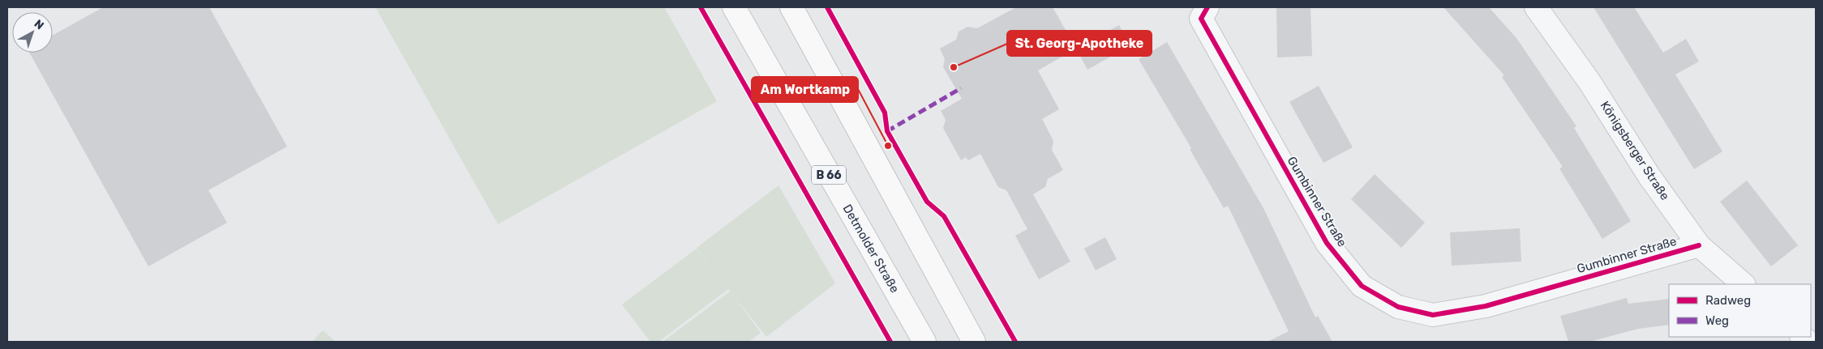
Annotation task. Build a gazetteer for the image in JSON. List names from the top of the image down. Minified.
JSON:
{"streets":{"main road":["B 66","Detmolder Straße"],"street":["Königsberger Straße","Gumbinner Straße"]},"crossings":[["Königsberger Straße","Gumbinner Straße"]],"places":["St. Georg-Apotheke","Am Wortkamp"],"legend":["Radweg","Weg"],"north":"top right"}
